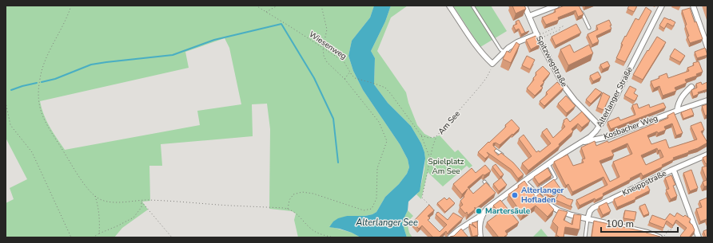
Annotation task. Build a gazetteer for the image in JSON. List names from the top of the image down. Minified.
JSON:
{"streets":{"street":["Spitzwegstraße","Alterlanger Straße","Kosbacher Weg","Kneippstraße"],"path":["Wiesenweg","Am See"]},"crossings":[["Wiesenweg","Am See"],["Spitzwegstraße","Alterlanger Straße"],["Alterlanger Straße","Kosbacher Weg"]],"water":["Alterlanger See"],"parks":["Spielplatz Am See"],"places":["Alterlanger Hofladen","Martersäule"],"scale_bar":"100 m"}
